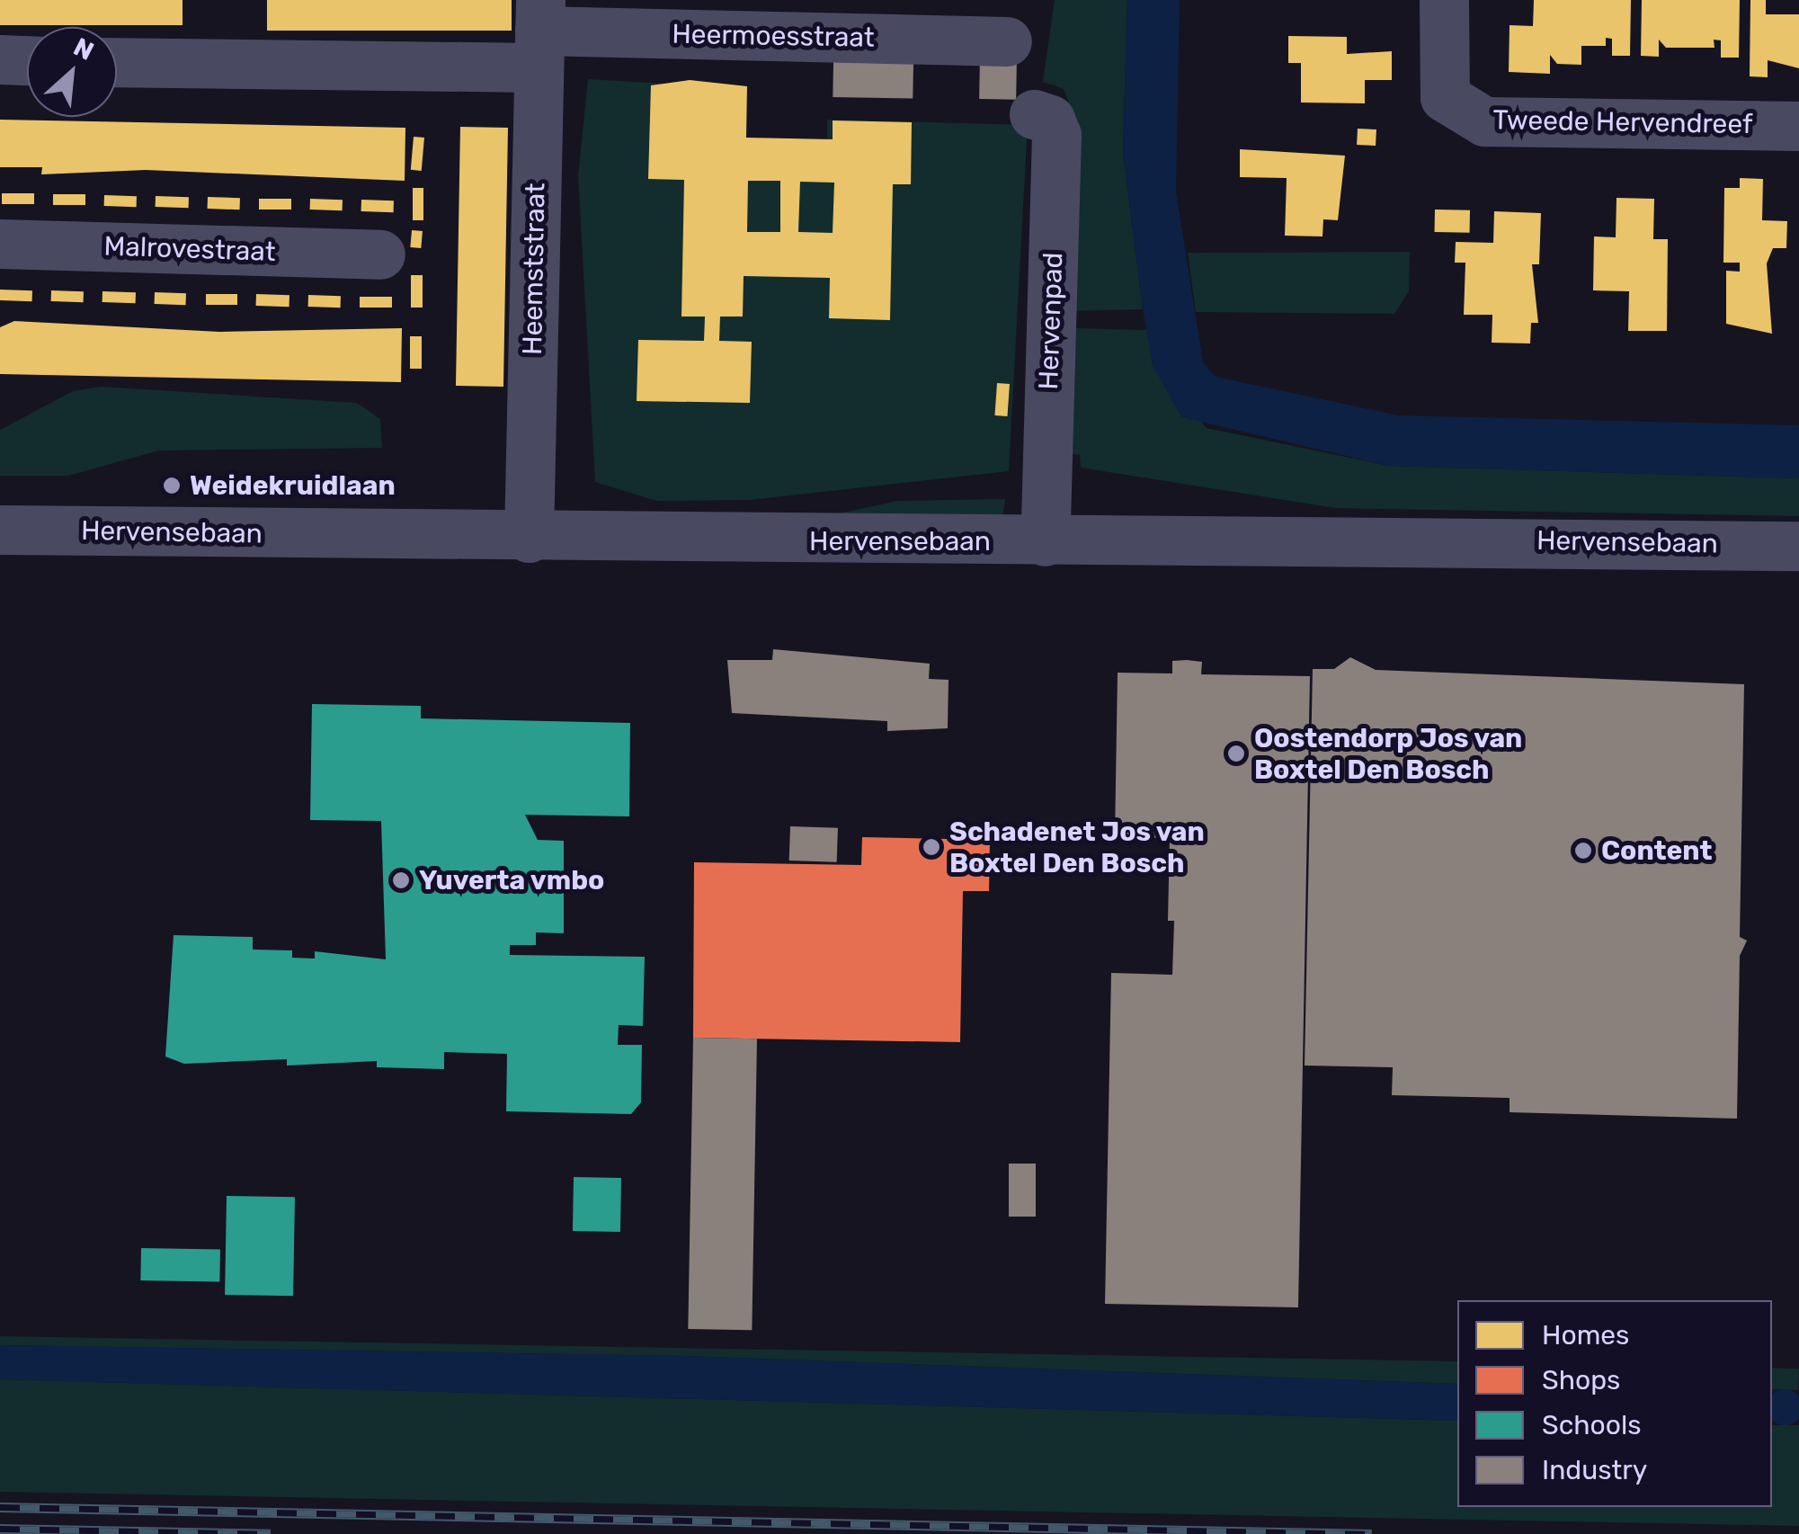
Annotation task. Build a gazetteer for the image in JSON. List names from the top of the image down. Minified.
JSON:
{"streets":{"street":["Heermoesstraat","Tweede Hervendreef","Malrovestraat","Heemststraat","Hervenpad","Hervensebaan"]},"crossings":[["Heermoesstraat","Heemststraat"],["Heemststraat","Hervensebaan"],["Hervenpad","Hervensebaan"]],"places":["Weidekruidlaan","Oostendorp Jos van Boxtel Den Bosch","Schadenet Jos van Boxtel Den Bosch","Content","Yuverta vmbo"],"legend":["Homes","Shops","Schools","Industry"],"north":"top right"}
